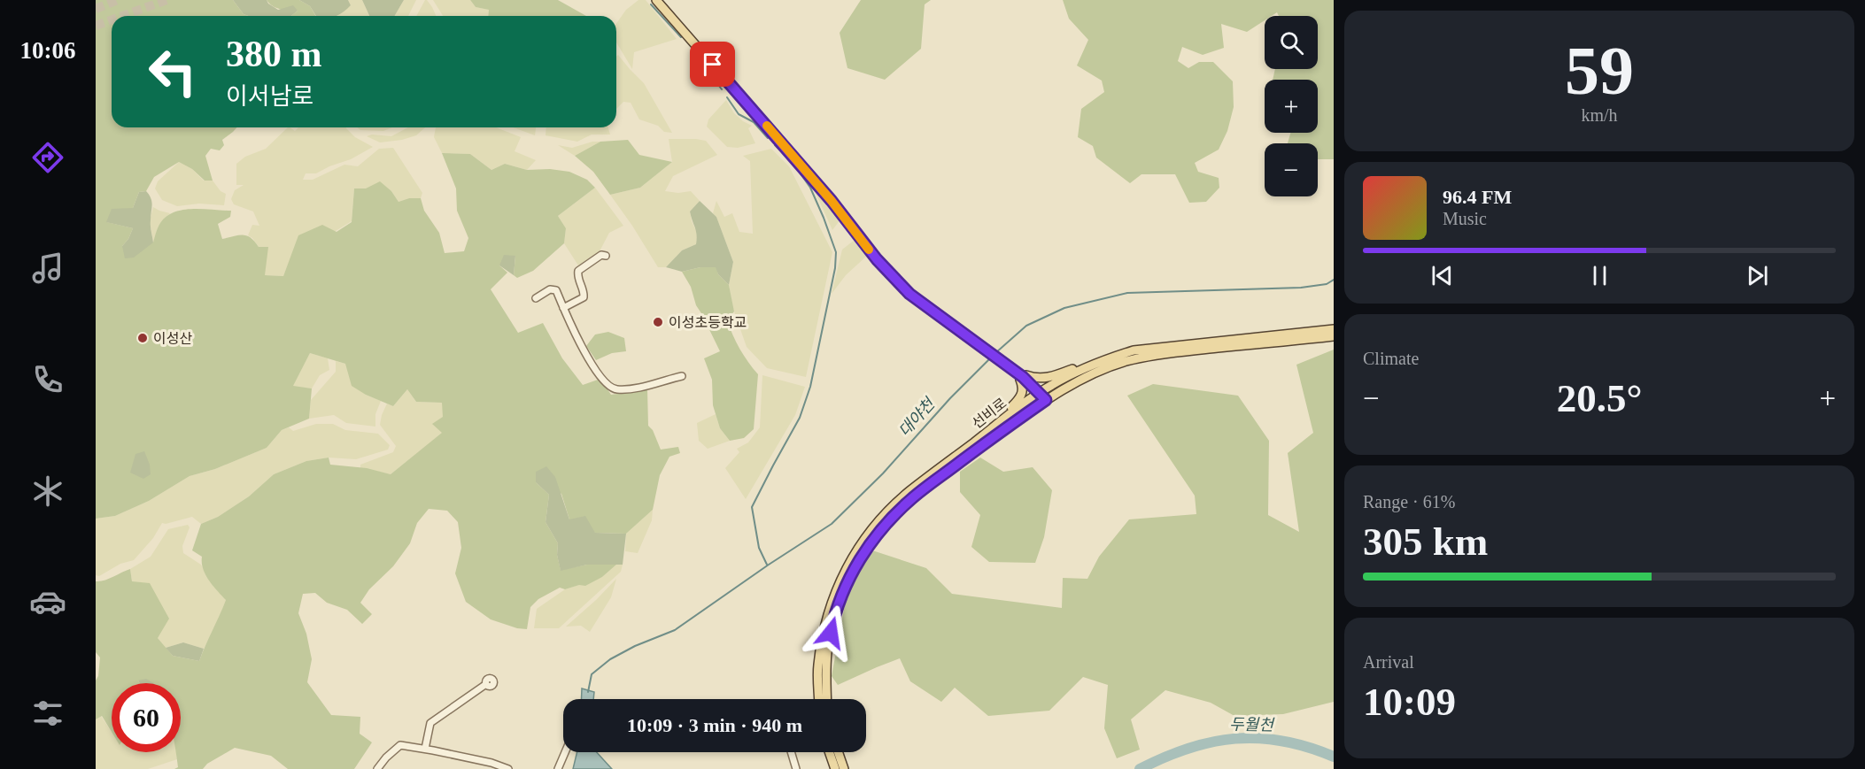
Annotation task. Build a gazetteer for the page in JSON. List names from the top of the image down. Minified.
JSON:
{"streets":{"main road":["선비로"]},"water":["대야천","두월천"],"places":["이성초등학교","이성산"],"page":{"tabs":"10:06","tile":[["59","km/h"],"Climate",["Range · 61%","305 km"],["Arrival","10:09"]],"map_buttons":["+","−"],"turn":["380 m","이서남로"],"song":["96.4 FM","Music"],"heat":["−","20.5°","+"],"limit":"60","trip":"10:09 · 3 min · 940 m"}}
